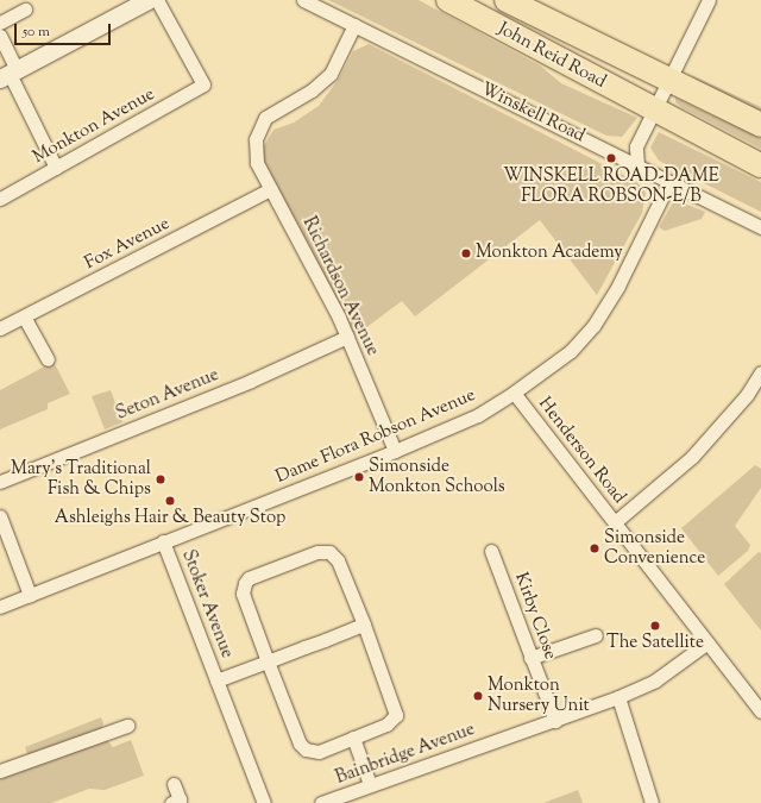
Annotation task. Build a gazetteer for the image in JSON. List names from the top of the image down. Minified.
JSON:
{"streets":{"highway":["John Reid Road"],"street":["Winskell Road","Monkton Avenue","Fox Avenue","Richardson Avenue","Seton Avenue","Dame Flora Robson Avenue","Henderson Road","Stoker Avenue","Kirby Close","Bainbridge Avenue"]},"crossings":[["Winskell Road","Richardson Avenue"],["Winskell Road","Dame Flora Robson Avenue"],["Fox Avenue","Richardson Avenue"],["Richardson Avenue","Seton Avenue"],["Richardson Avenue","Dame Flora Robson Avenue"],["Dame Flora Robson Avenue","Henderson Road"],["Dame Flora Robson Avenue","Stoker Avenue"],["Henderson Road","Bainbridge Avenue"],["Kirby Close","Bainbridge Avenue"]],"places":["WINSKELL ROAD-DAME FLORA ROBSON-E/B","Monkton Academy","Simonside Monkton Schools","Mary's Traditional Fish & Chips","Ashleighs Hair & Beauty Stop","Simonside Convenience","The Satellite","Monkton Nursery Unit"],"scale_bar":"50 m"}
